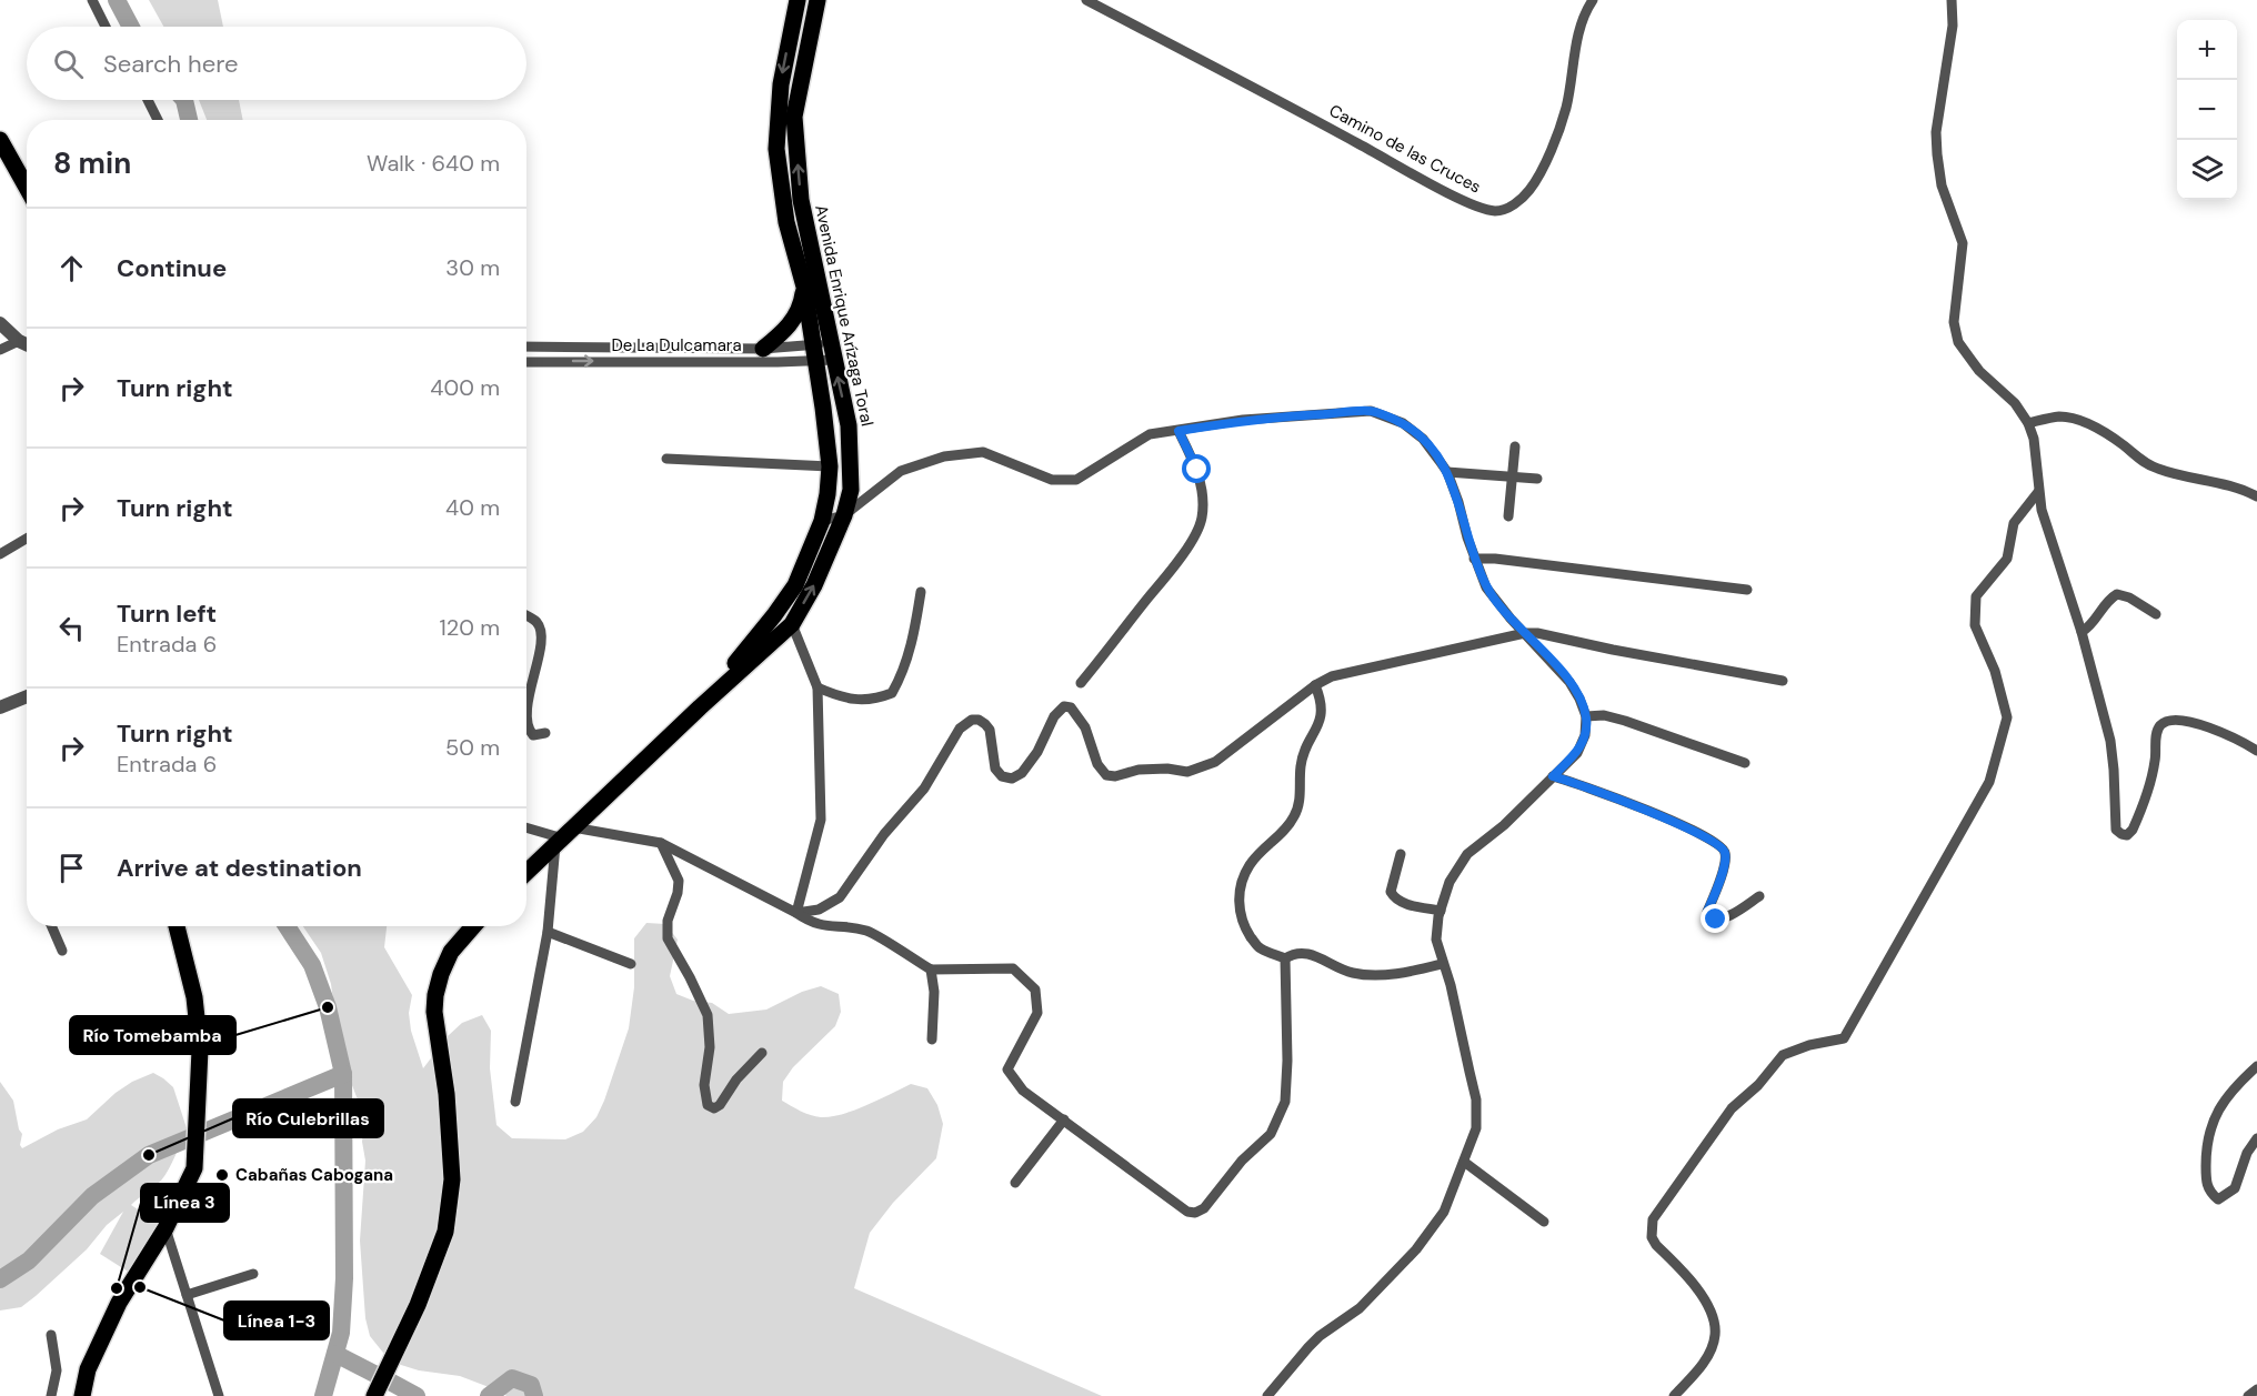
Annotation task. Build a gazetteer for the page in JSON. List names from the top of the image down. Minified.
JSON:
{"streets":{"main road":["Avenida Enrique Arízaga Toral"],"street":["Camino de las Cruces","De La Dulcamara"]},"crossings":[["Avenida Enrique Arízaga Toral","De La Dulcamara"]],"places":["Río Tomebamba","Río Culebrillas","Cabañas Cabogana","Línea 1-3","Línea 3"],"page":{"map_buttons":["+","−"],"search":"Search here","heading":["8 min","Walk · 640 m"],"list":[["Continue","30 m"],["Turn right","400 m"],["Turn right","40 m"],["Turn left","Entrada 6","120 m"],["Turn right","Entrada 6","50 m"],"Arrive at destination"]}}
